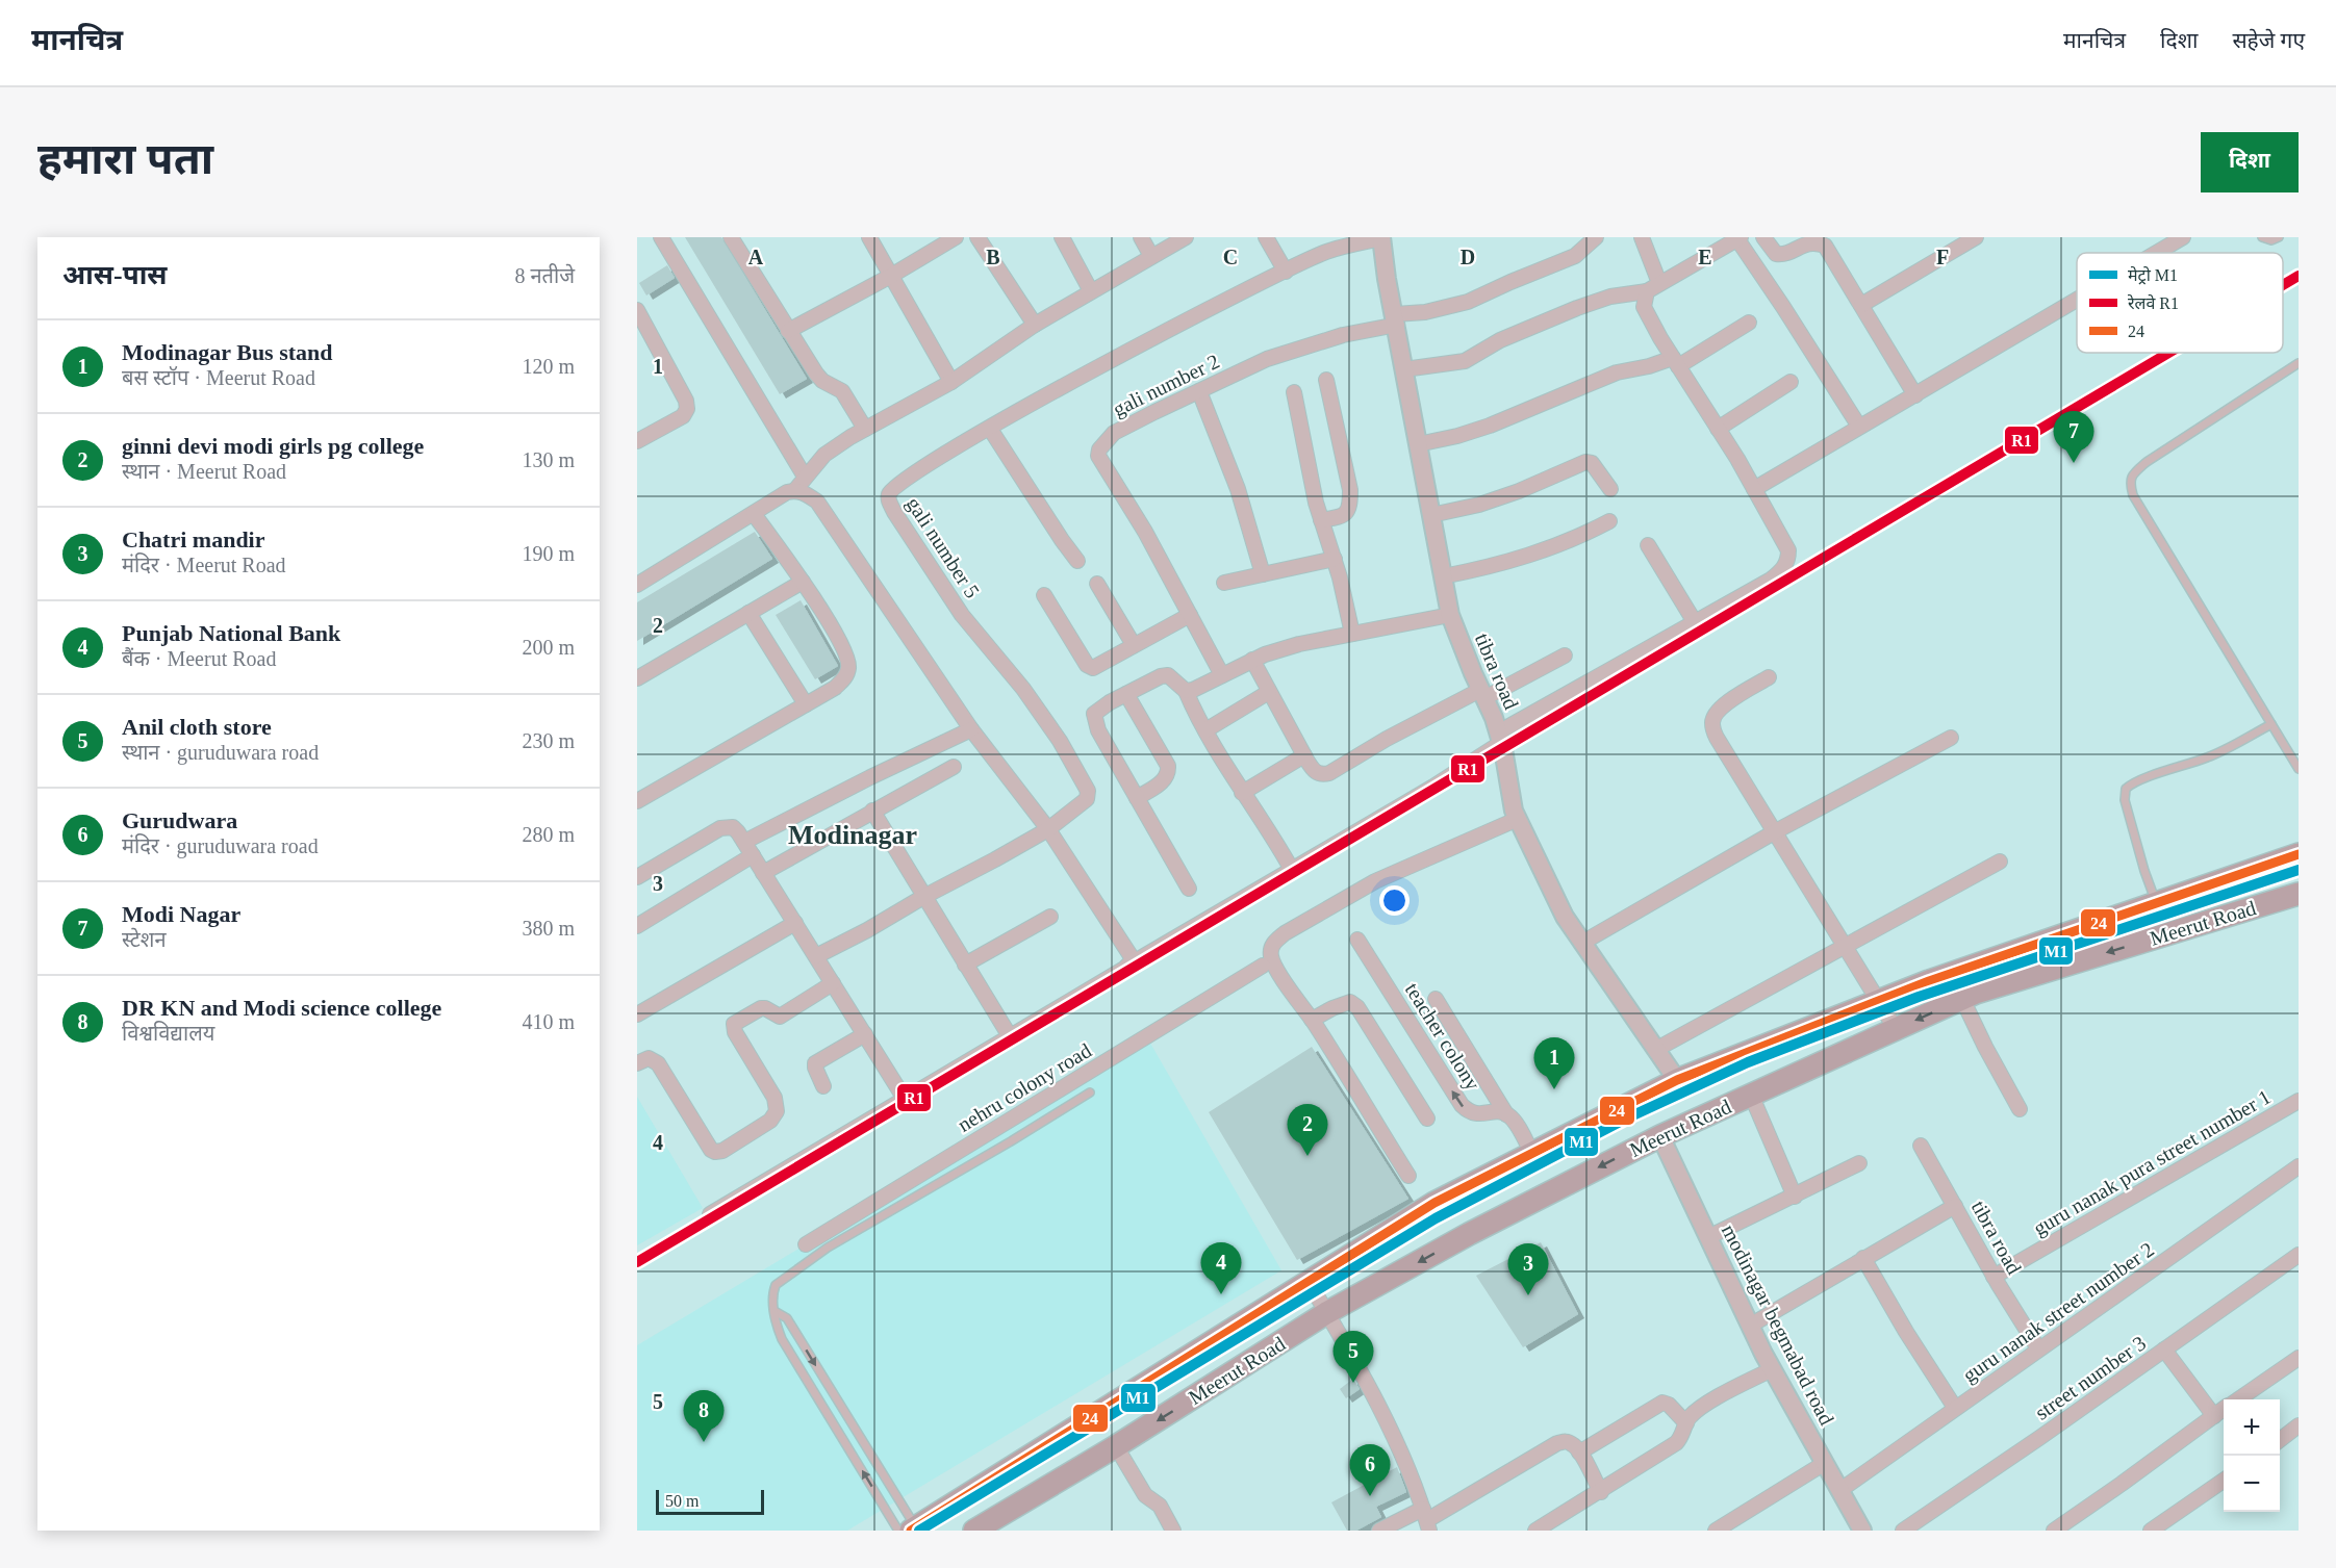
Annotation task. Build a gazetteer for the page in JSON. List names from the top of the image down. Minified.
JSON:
{"streets":{"highway":["Meerut Road"],"street":["gali number 2","gali number 5","tibra road","teacher colony","nehru colony road","guru nanak pura street number 1","guru nanak street number 2","modinagar begmabad road","street number 3"]},"crossings":[["gali number 2","tibra road"],["gali number 5","tibra road"],["tibra road","Meerut Road"],["tibra road","guru nanak pura street number 1"],["tibra road","guru nanak street number 2"],["Meerut Road","modinagar begmabad road"],["guru nanak street number 2","modinagar begmabad road"]],"districts":["Modinagar"],"lines":["rail line R1","transit line 24","metro line M1"],"legend":["मेट्रो M1","रेलवे R1","24"],"scale_bar":"50 m","page":{"header":"मानचित्र","nav":["मानचित्र","दिशा","सहेजे गए"],"buttons":"दिशा","title":"हमारा पता","heading":["आस-पास","8 नतीजे"],"list":[{"mark":"1","name":"Modinagar Bus stand","note":"बस स्टॉप · Meerut Road","value":"120 m"},{"mark":"2","name":"ginni devi modi girls pg college","note":"स्थान · Meerut Road","value":"130 m"},{"mark":"3","name":"Chatri mandir","note":"मंदिर · Meerut Road","value":"190 m"},{"mark":"4","name":"Punjab National Bank","note":"बैंक · Meerut Road","value":"200 m"},{"mark":"5","name":"Anil cloth store","note":"स्थान · guruduwara road","value":"230 m"},{"mark":"6","name":"Gurudwara","note":"मंदिर · guruduwara road","value":"280 m"},{"mark":"7","name":"Modi Nagar","note":"स्टेशन","value":"380 m"},{"mark":"8","name":"DR KN and Modi science college","note":"विश्वविद्यालय","value":"410 m"}],"pins":["7","1","2","4","3","5","8","6"],"map_buttons":["+","−"],"scale":"50 m"},"grid":{"columns":["A","B","C","D","E","F"],"rows":["1","2","3","4","5"]}}
